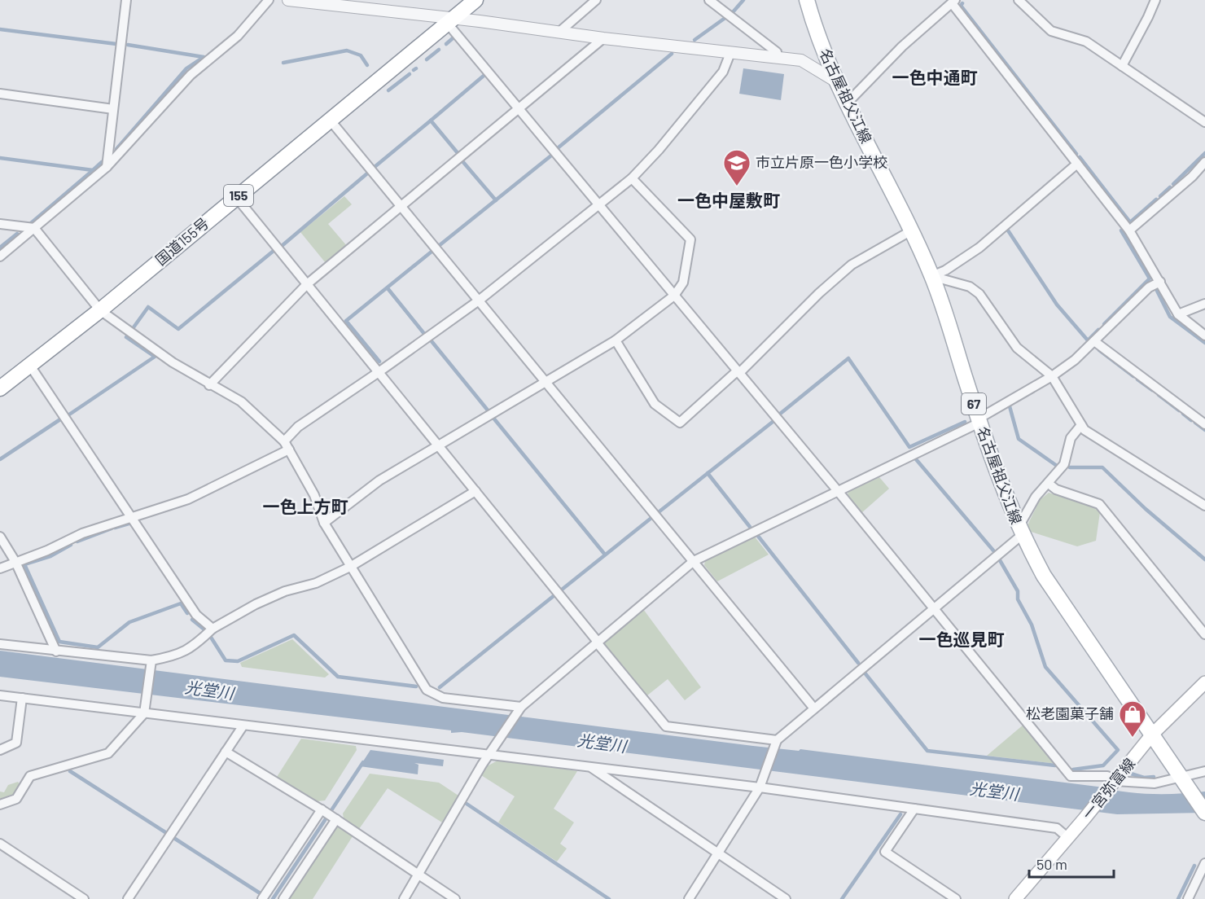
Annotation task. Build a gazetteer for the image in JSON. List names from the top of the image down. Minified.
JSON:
{"streets":{"main road":["名古屋祖父江線","155","国道155号","67","一宮弥富線"]},"crossings":[["名古屋祖父江線","一宮弥富線"]],"districts":["一色中通町","一色中屋敷町","一色上方町","一色巡見町"],"water":["光堂川"],"places":{"school or university":["市立片原一色小学校"],"shop":["松老園菓子舗"]},"scale_bar":"50 m"}
